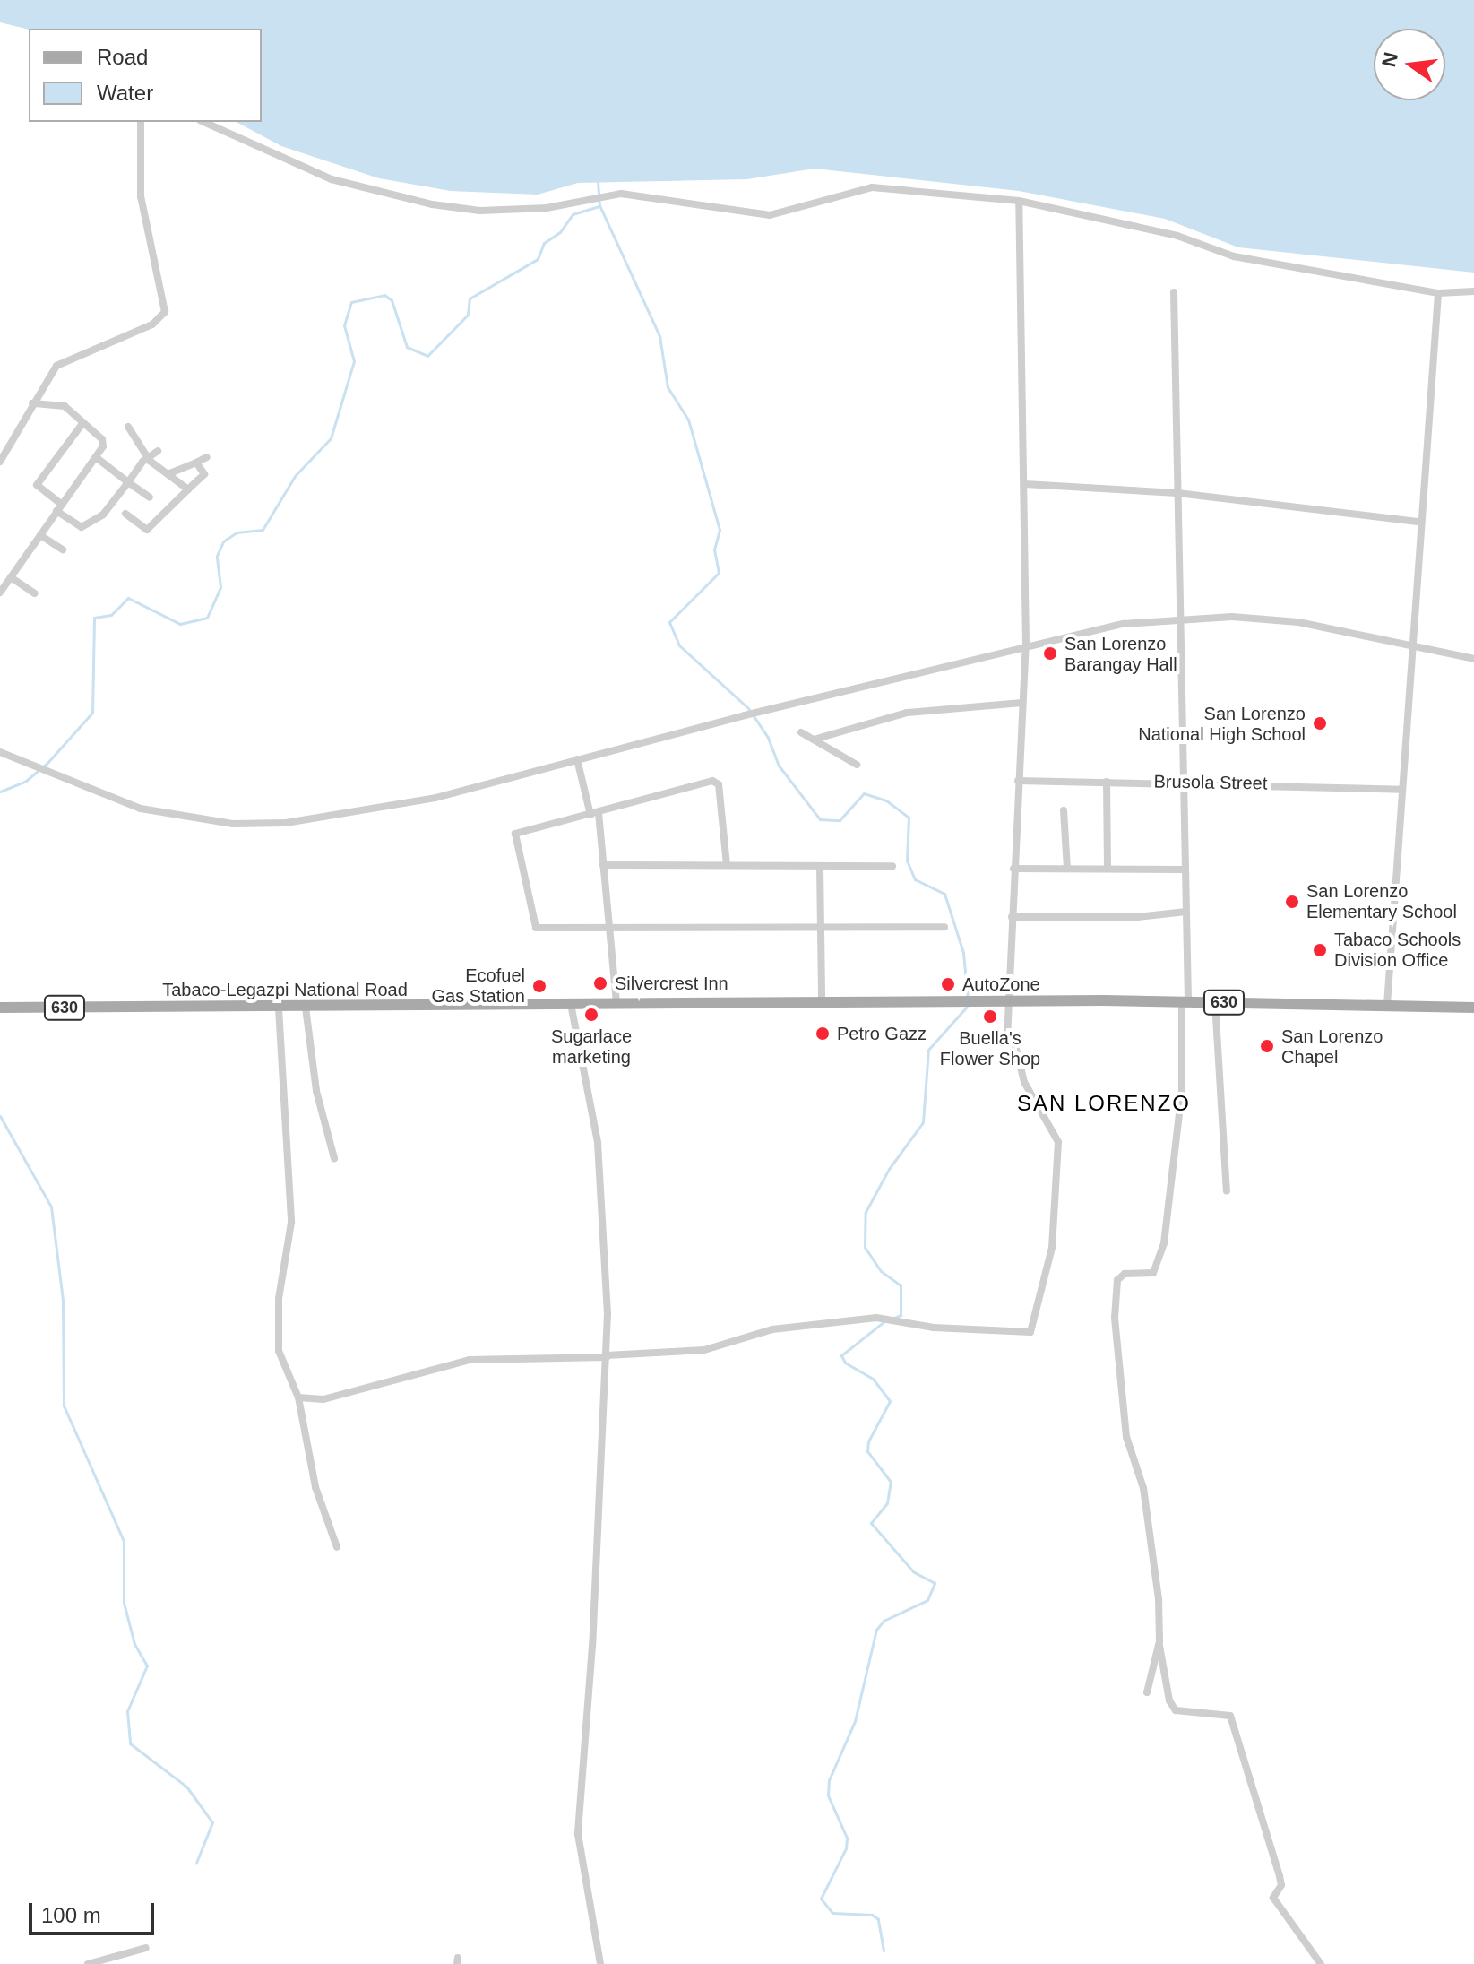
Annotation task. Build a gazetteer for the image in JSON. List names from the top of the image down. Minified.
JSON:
{"streets":{"main road":["Tabaco-Legazpi National Road","630"],"street":["Brusola Street"]},"districts":["SAN LORENZO"],"places":["San Lorenzo Barangay Hall","San Lorenzo National High School","San Lorenzo Elementary School","Tabaco Schools Division Office","Silvercrest Inn","AutoZone","Ecofuel Gas Station","Sugarlace marketing","Buella's Flower Shop","Petro Gazz","San Lorenzo Chapel"],"legend":["Road","Water"],"scale_bar":"100 m","north":"left"}
